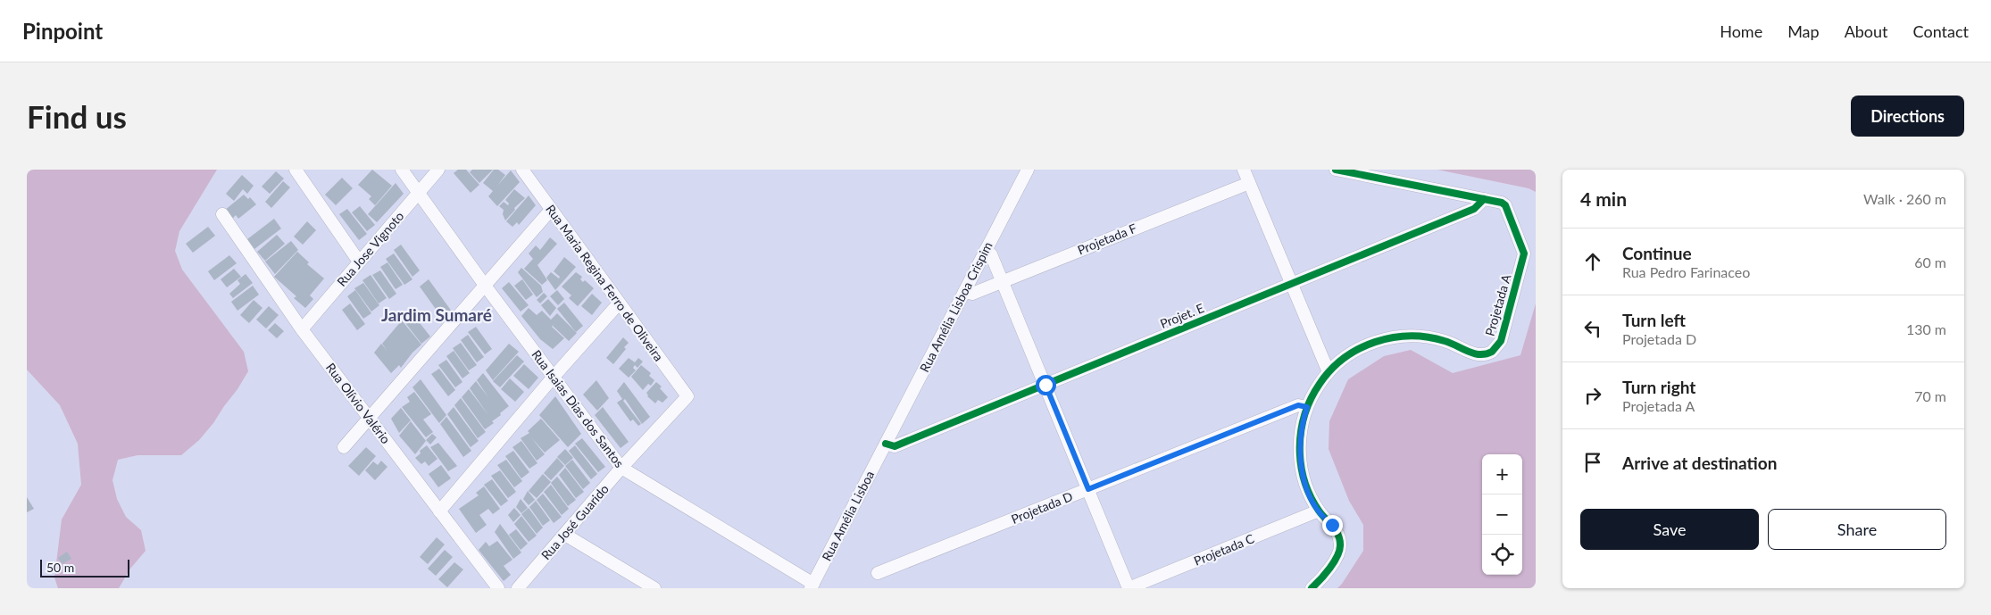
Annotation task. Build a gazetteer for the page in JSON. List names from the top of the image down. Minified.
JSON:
{"streets":{"street":["Projetada F","Rua Jose Vignoto","Rua Maria Regina Ferro de Oliveira","Projetada A","Rua Amélia Lisboa Crispim","Projet. E","Rua Olívio Valério","Rua Isaias Dias dos Santos","Projetada D","Rua Amélia Lisboa","Rua José Guarido","Projetada C"]},"crossings":[["Projetada F","Rua Amélia Lisboa Crispim"],["Rua Jose Vignoto","Rua Olívio Valério"],["Rua Jose Vignoto","Rua Isaias Dias dos Santos"],["Rua Maria Regina Ferro de Oliveira","Rua José Guarido"],["Projetada A","Projet. E"],["Projetada A","Projetada D"],["Projetada A","Projetada C"],["Rua Amélia Lisboa Crispim","Projet. E"],["Rua Amélia Lisboa Crispim","Rua Amélia Lisboa"],["Projet. E","Rua Amélia Lisboa"],["Rua Isaias Dias dos Santos","Rua Amélia Lisboa"],["Rua Isaias Dias dos Santos","Rua José Guarido"]],"districts":["Jardim Sumaré"],"scale_bar":"50 m","page":{"header":"Pinpoint","nav":["Home","Map","About","Contact"],"buttons":["Directions",["Save","Share"]],"title":"Find us","heading":["4 min","Walk · 260 m"],"list":[["Continue","Rua Pedro Farinaceo","60 m"],["Turn left","Projetada D","130 m"],["Turn right","Projetada A","70 m"],"Arrive at destination"],"map_buttons":["+","−"],"scale":"50 m"}}
